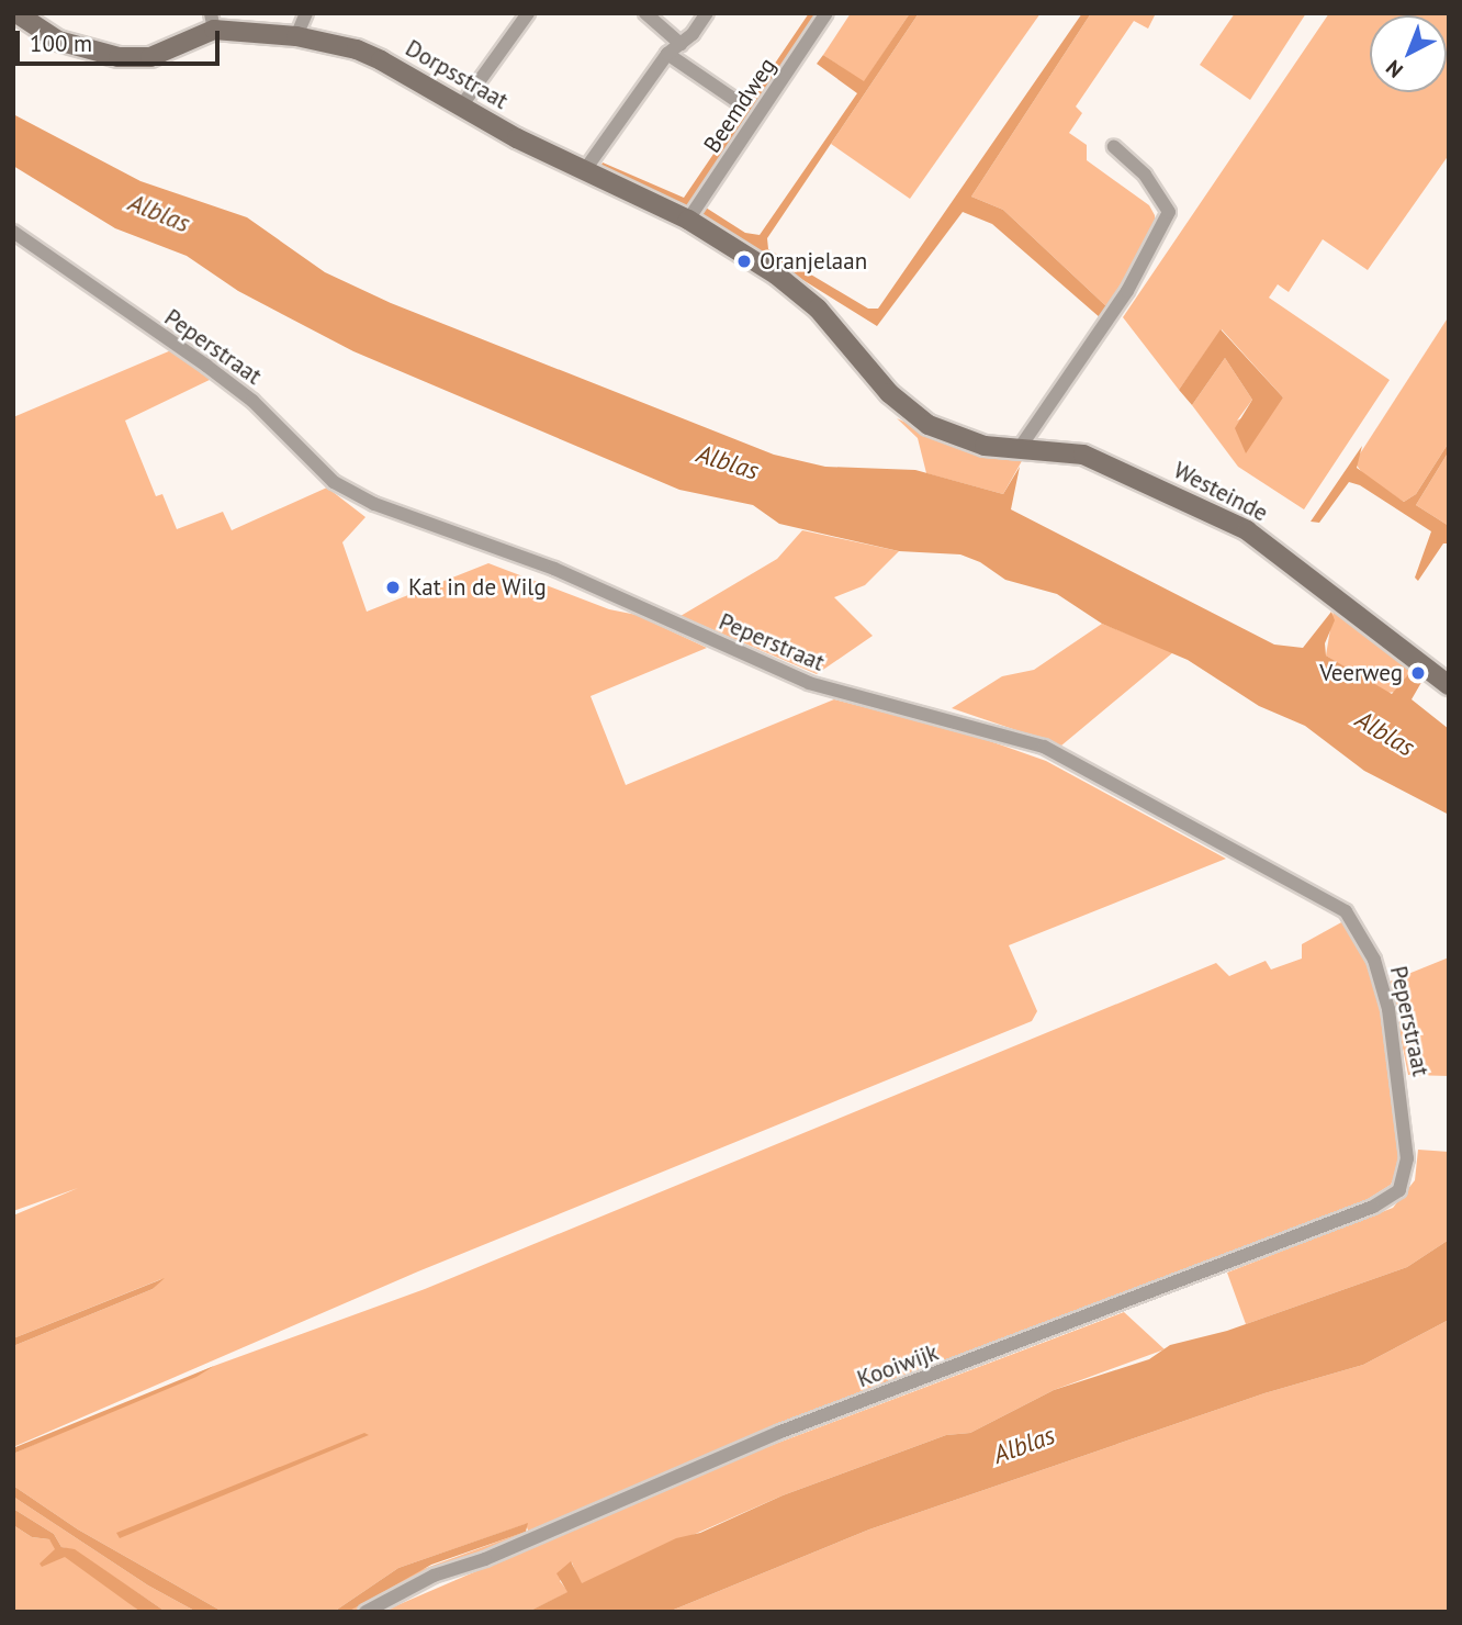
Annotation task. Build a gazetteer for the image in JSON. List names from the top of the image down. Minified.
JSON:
{"streets":{"street":["Dorpsstraat","Beemdweg","Peperstraat","Westeinde","Kooiwijk"]},"crossings":[["Dorpsstraat","Beemdweg"],["Dorpsstraat","Westeinde"],["Beemdweg","Westeinde"],["Peperstraat","Kooiwijk"]],"water":["Alblas"],"places":["Oranjelaan","Kat in de Wilg","Veerweg"],"scale_bar":"100 m","north":"bottom left"}
